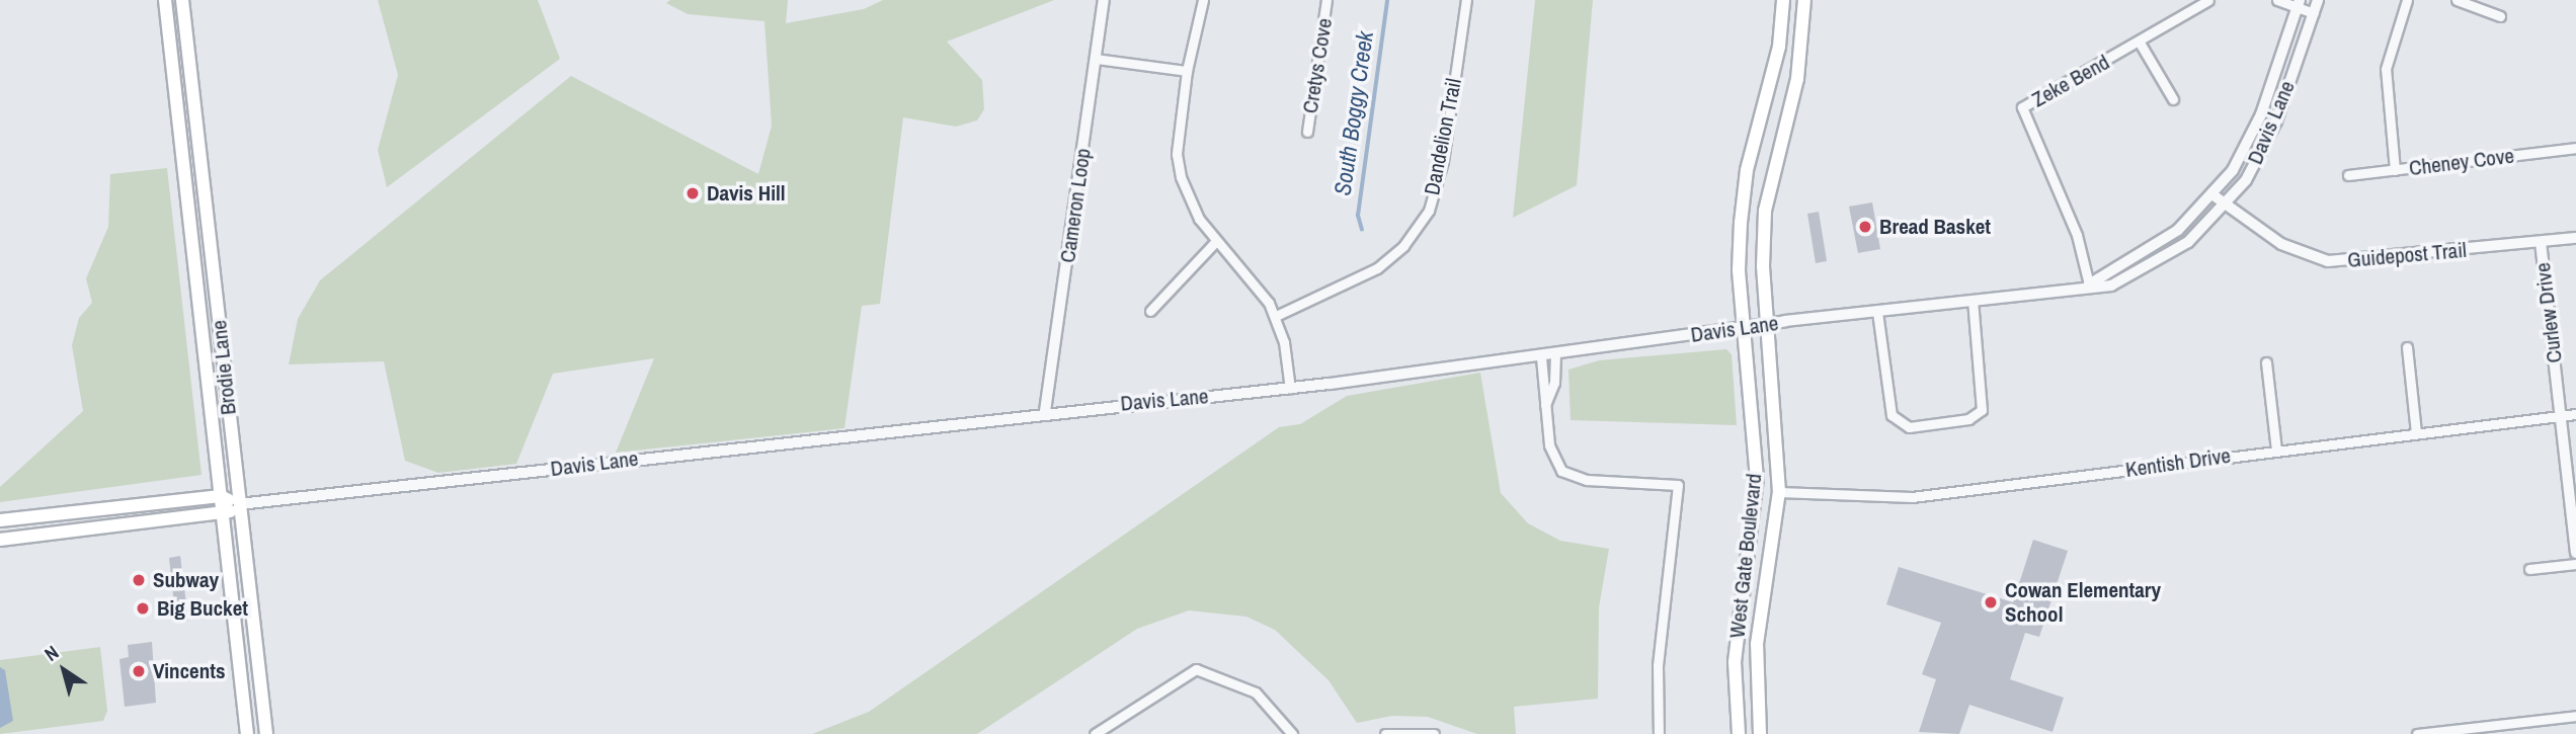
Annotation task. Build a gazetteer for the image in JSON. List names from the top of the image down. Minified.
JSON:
{"streets":{"main road":["Davis Lane","Brodie Lane","West Gate Boulevard"],"street":["Cretys Cove","Zeke Bend","Dandelion Trail","Cheney Cove","Cameron Loop","Guidepost Trail","Curlew Drive","Kentish Drive"]},"crossings":[["Zeke Bend","Davis Lane"],["Davis Lane","Cameron Loop"],["Davis Lane","Guidepost Trail"],["Davis Lane","Brodie Lane"],["Davis Lane","West Gate Boulevard"],["Guidepost Trail","Curlew Drive"],["Curlew Drive","Kentish Drive"],["Kentish Drive","West Gate Boulevard"]],"water":["South Boggy Creek"],"places":["Davis Hill","Bread Basket","Subway","Cowan Elementary School","Big Bucket","Vincents"],"north":"top left"}
